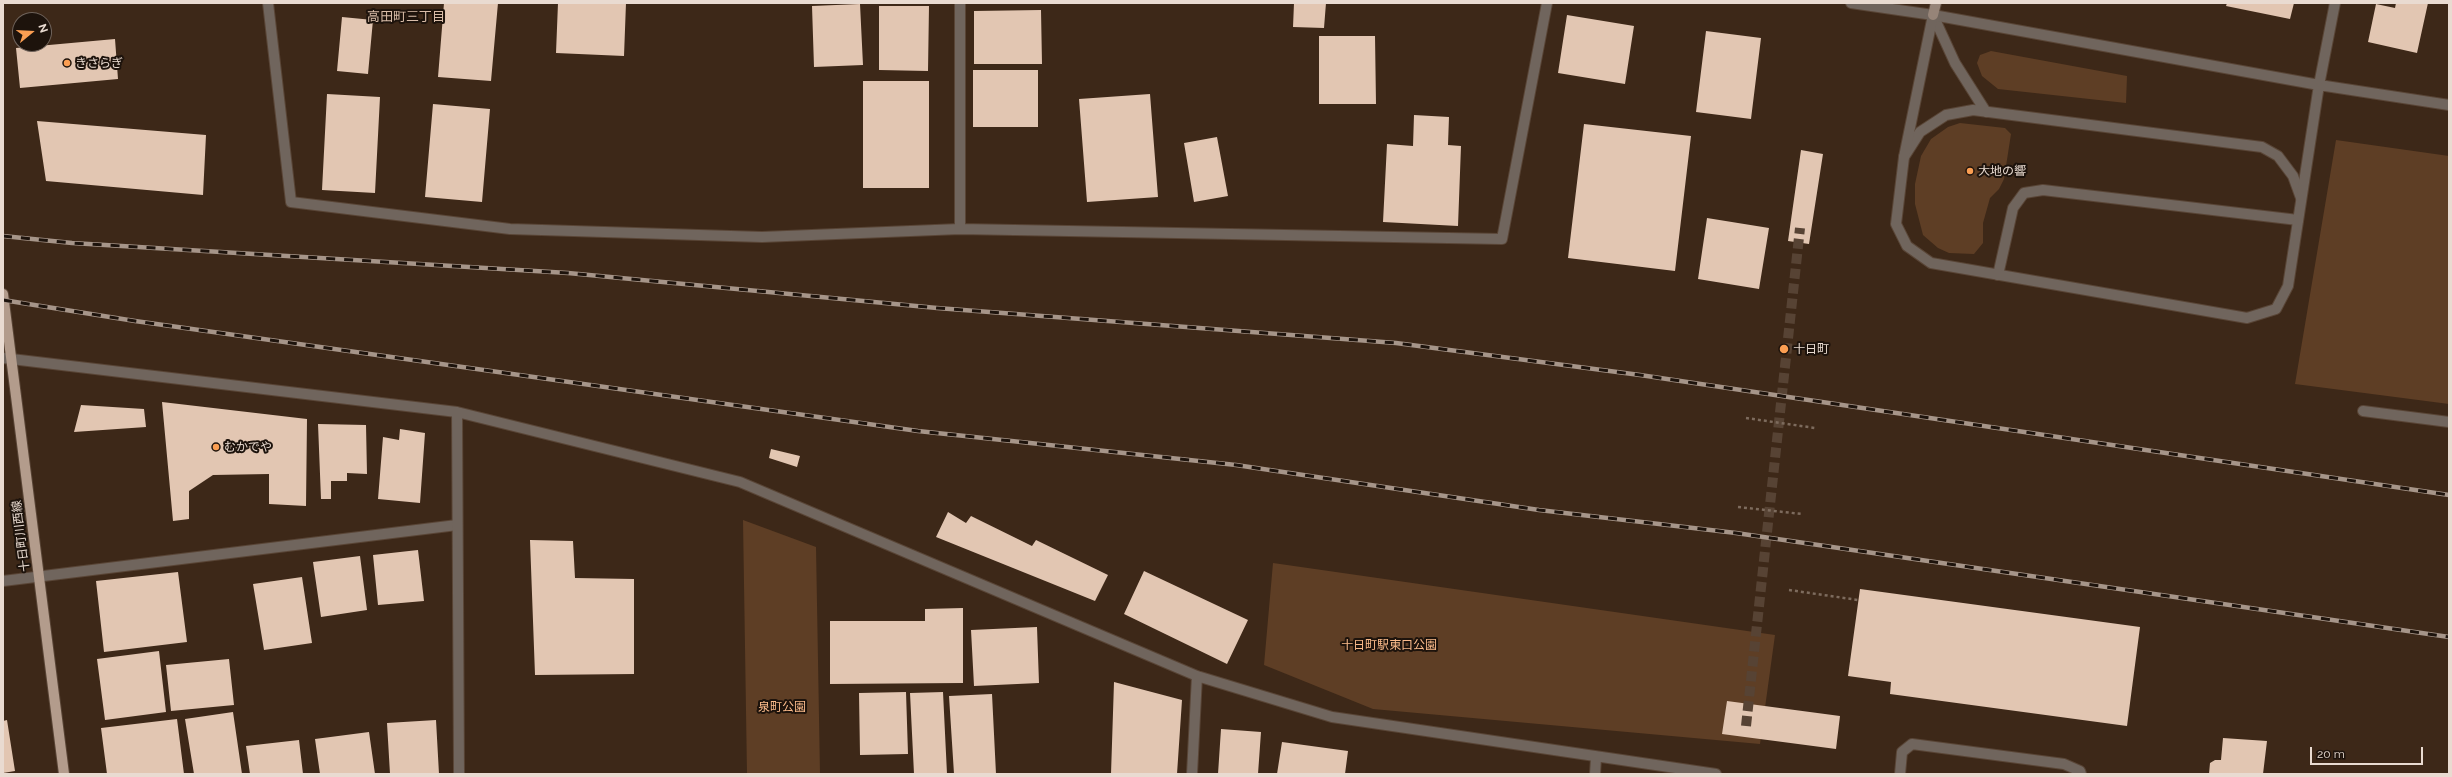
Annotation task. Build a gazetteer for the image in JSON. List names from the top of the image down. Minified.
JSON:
{"streets":{"main road":["十日町川西線"]},"districts":["高田町三丁目"],"parks":["十日町駅東口公園","泉町公園"],"places":["きさらぎ","大地の響","十日町","むかでや"],"scale_bar":"20 m","north":"right"}
